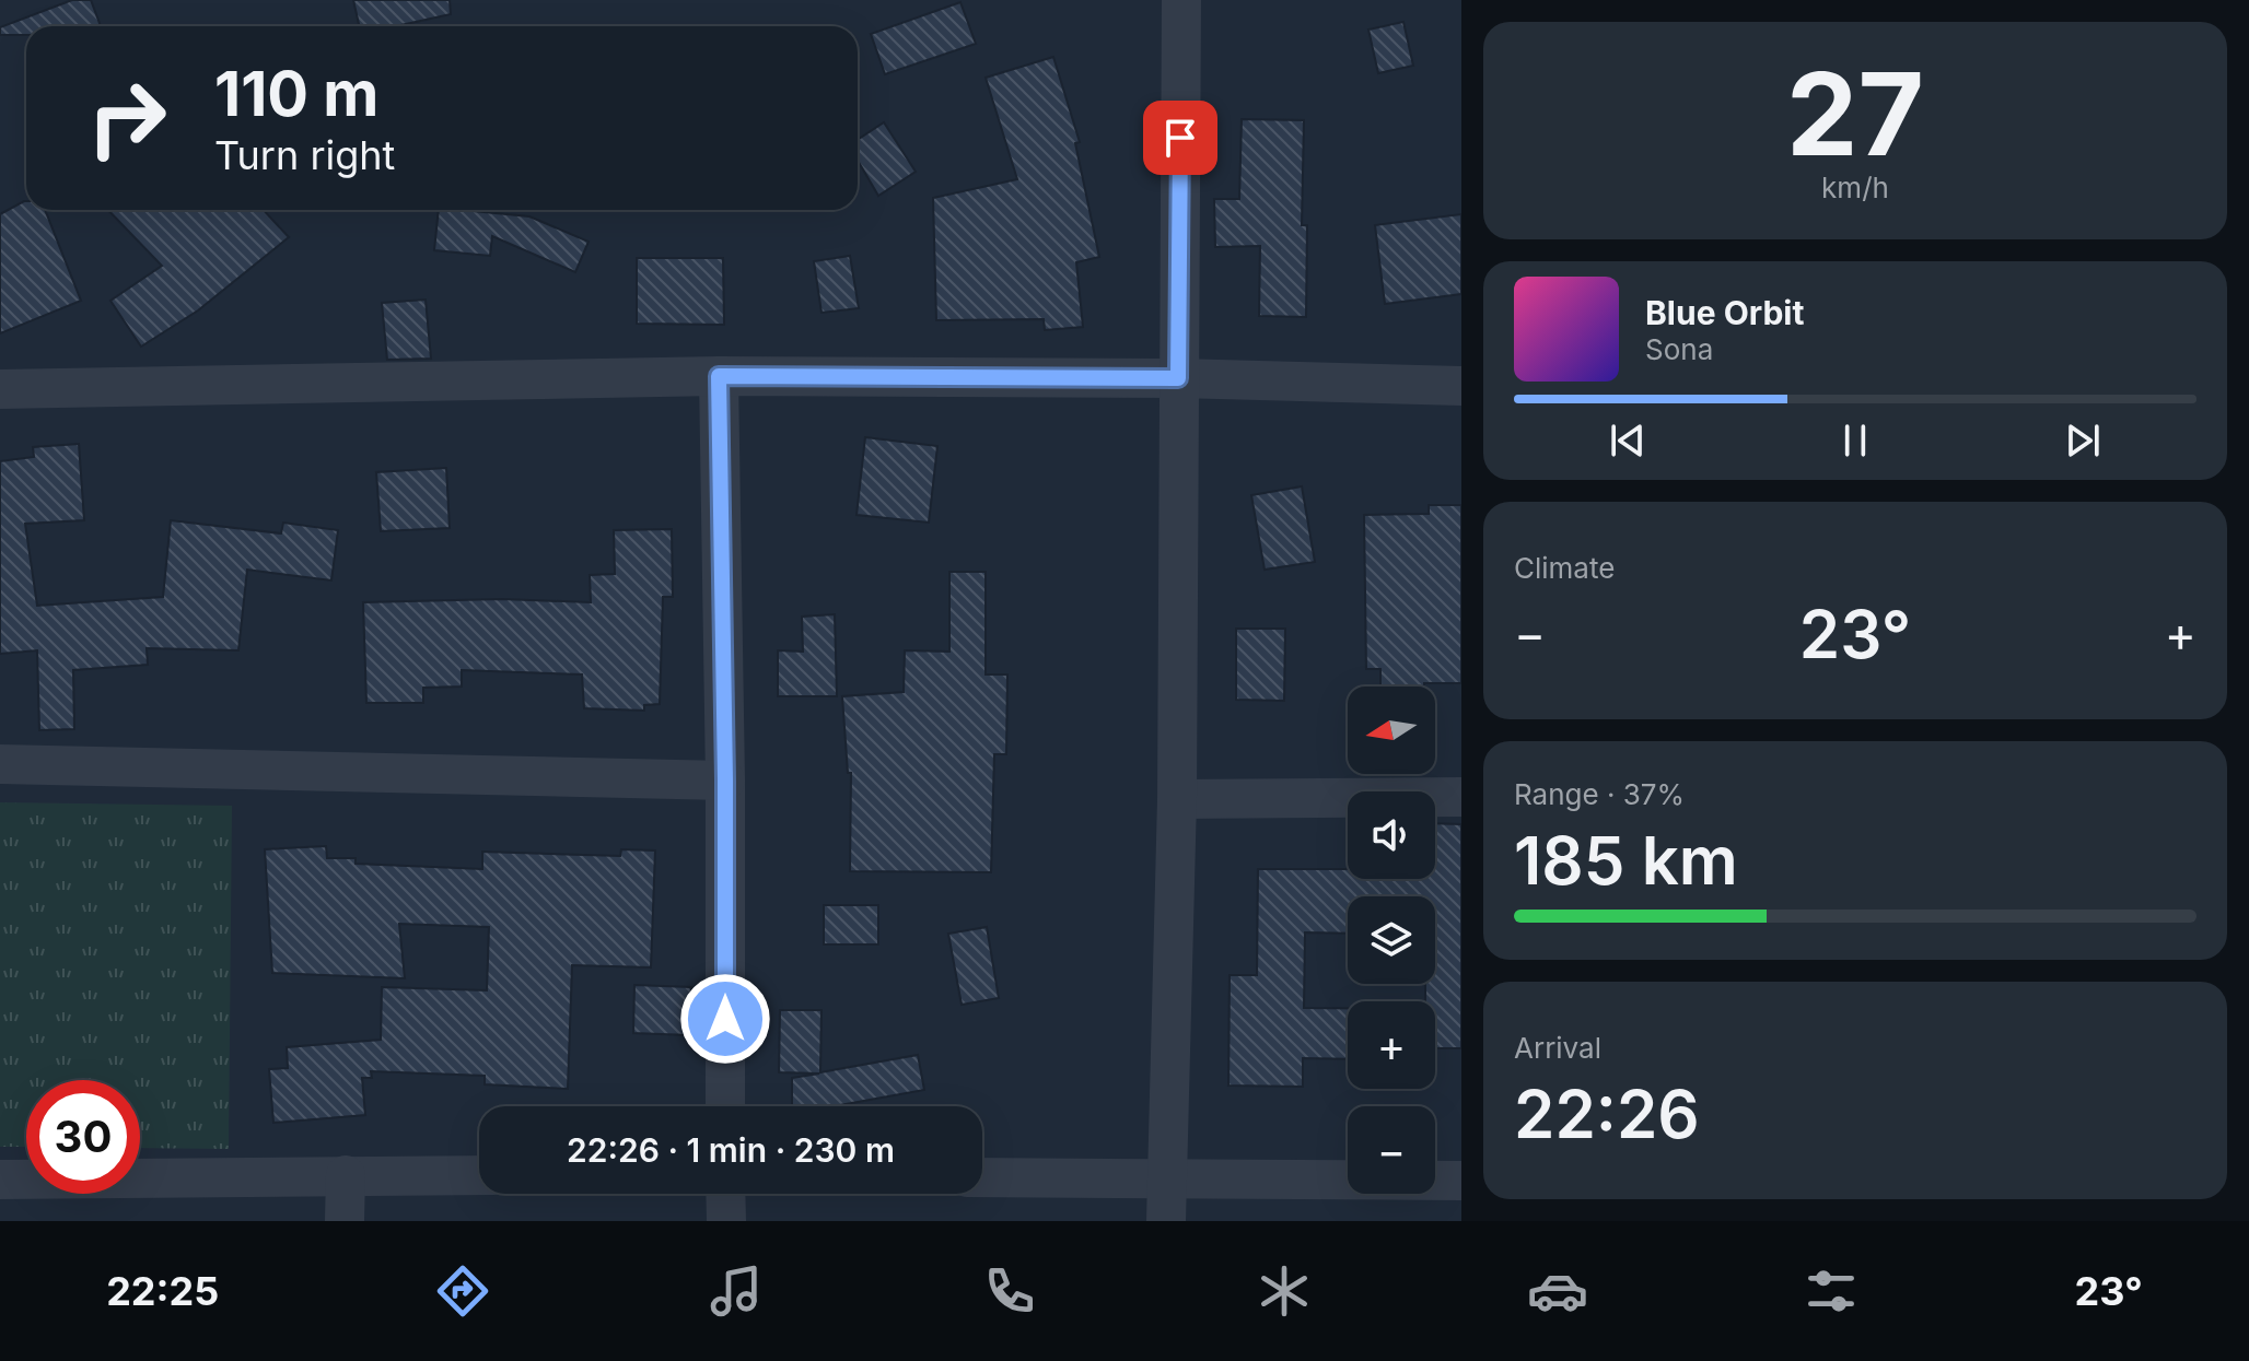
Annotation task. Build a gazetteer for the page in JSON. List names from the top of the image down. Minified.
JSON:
{"north":"left","page":{"tile":[["27","km/h"],"Climate",["Range · 37%","185 km"],["Arrival","22:26"]],"turn":["110 m","Turn right"],"song":["Blue Orbit","Sona"],"heat":["−","23°","+"],"map_buttons":["+","−"],"limit":"30","trip":"22:26 · 1 min · 230 m","tabs":["22:25","23°"]}}
